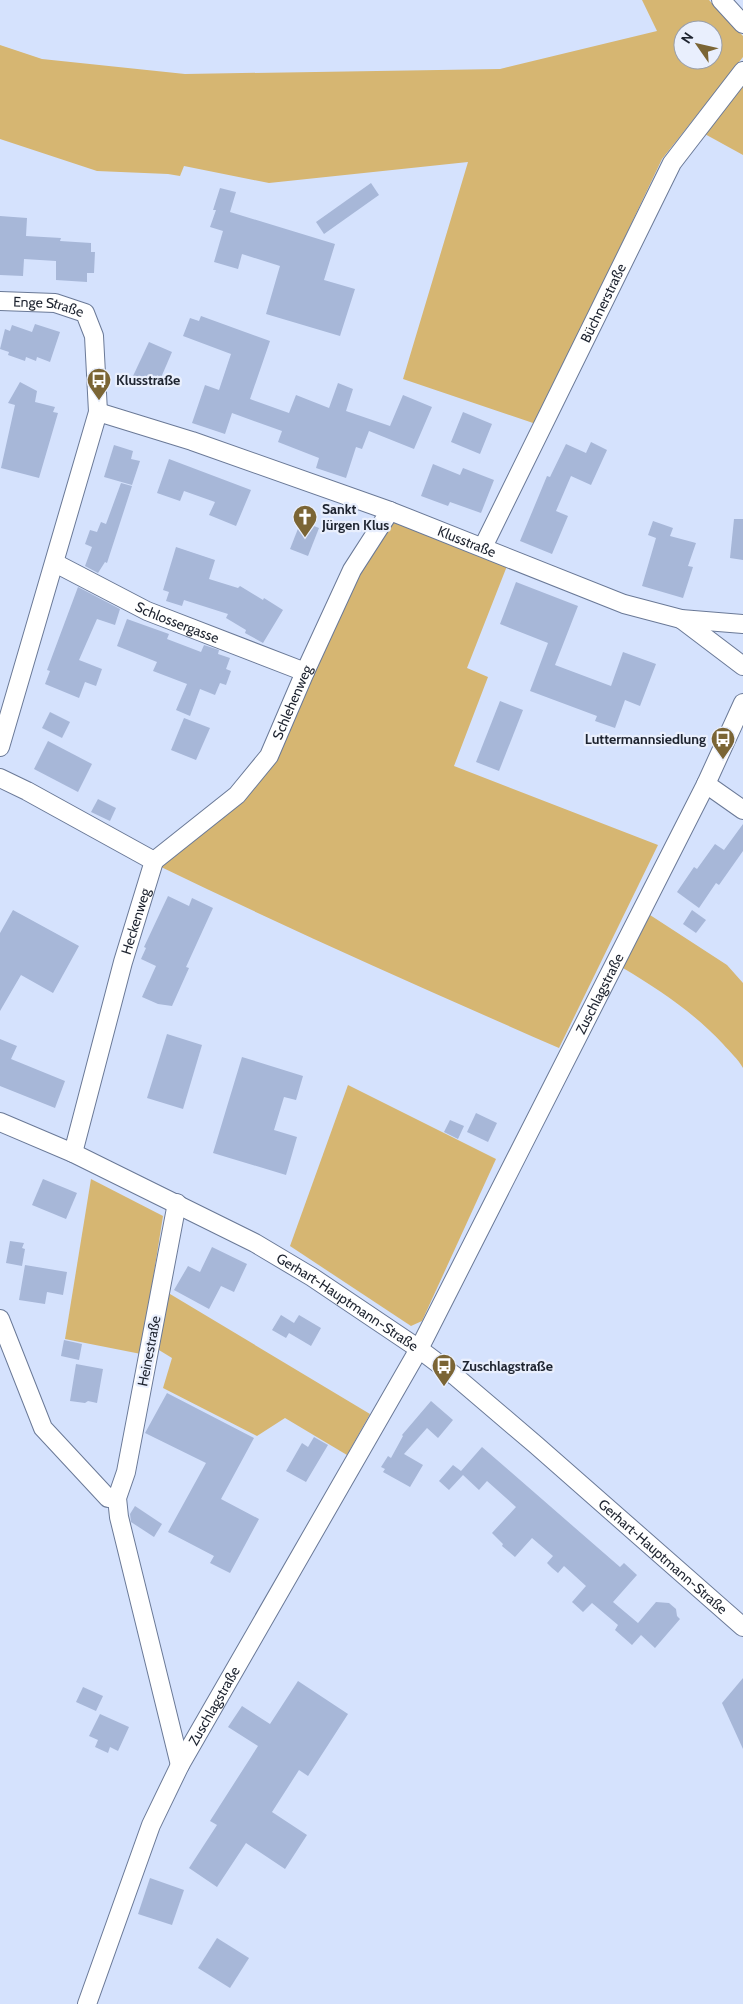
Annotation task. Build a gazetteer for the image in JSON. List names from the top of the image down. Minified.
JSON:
{"streets":{"street":["Büchnerstraße","Enge Straße","Klusstraße","Schlossergasse","Schlehenweg","Heckenweg","Zuschlagstraße","Gerhart-Hauptmann-Straße","Heinestraße"]},"crossings":[["Büchnerstraße","Klusstraße"],["Enge Straße","Klusstraße"],["Klusstraße","Schlehenweg"],["Schlossergasse","Schlehenweg"],["Schlehenweg","Heckenweg"],["Heckenweg","Gerhart-Hauptmann-Straße"],["Zuschlagstraße","Gerhart-Hauptmann-Straße"],["Zuschlagstraße","Heinestraße"],["Gerhart-Hauptmann-Straße","Heinestraße"]],"places":{"bus stop":["Klusstraße","Luttermannsiedlung","Zuschlagstraße"],"church":["Sankt Jürgen Klus"]},"north":"top left"}
